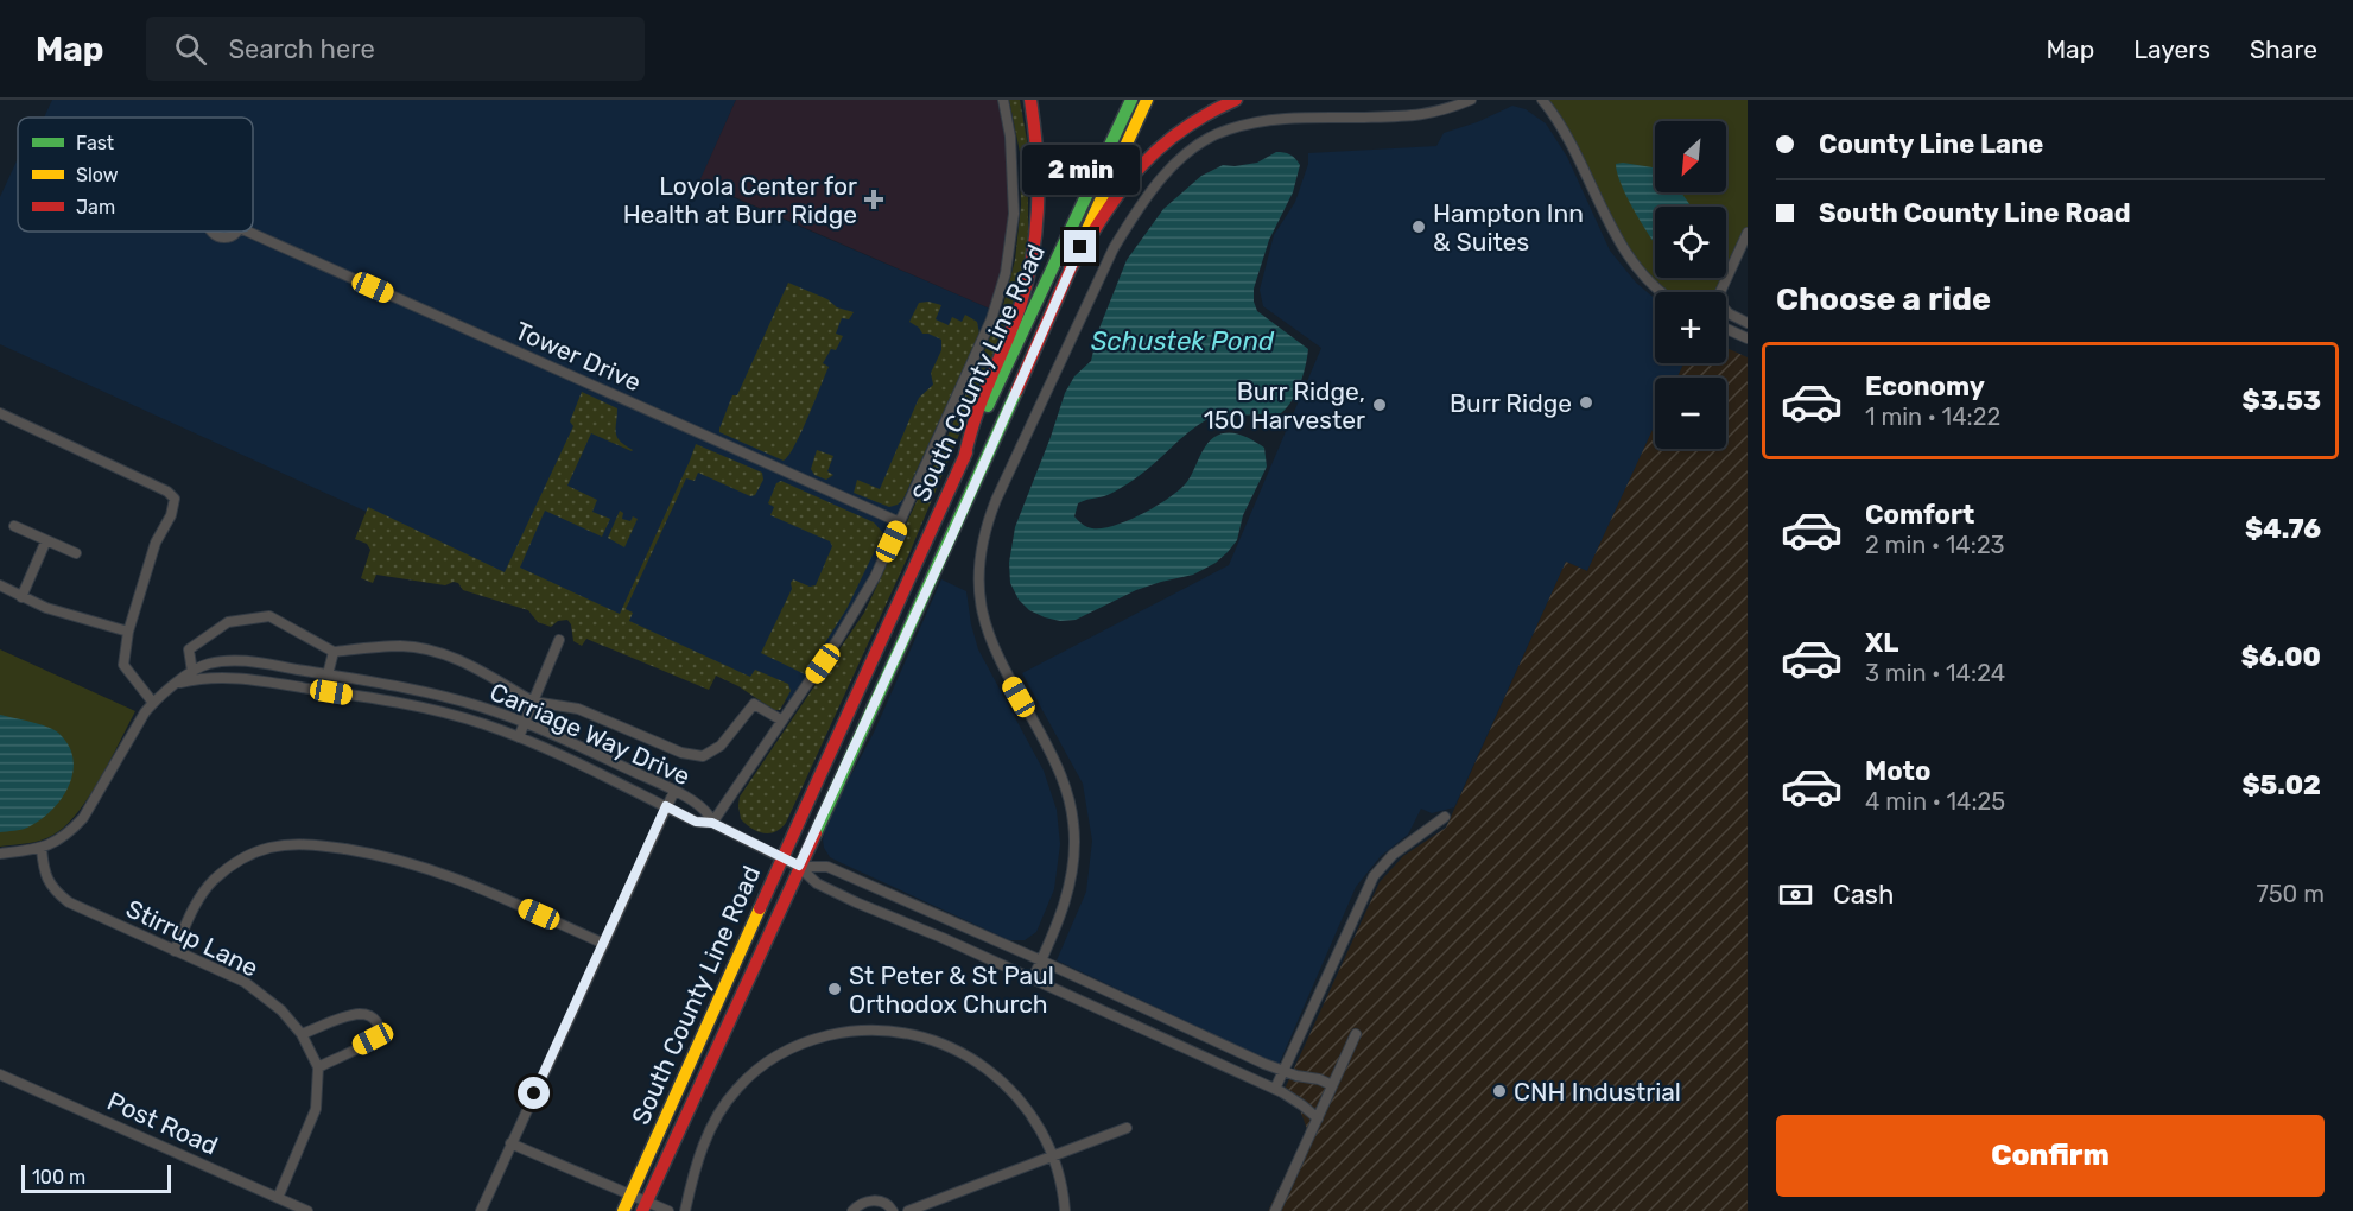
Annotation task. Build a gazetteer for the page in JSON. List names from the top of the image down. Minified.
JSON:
{"streets":{"main road":["South County Line Road"],"street":["Tower Drive","Carriage Way Drive","Stirrup Lane","Post Road"]},"crossings":[["Carriage Way Drive","Stirrup Lane"]],"water":["Schustek Pond"],"places":{"health":["Loyola Center for Health at Burr Ridge"],"other":["Hampton Inn & Suites","Burr Ridge","Burr Ridge, 150 Harvester","St Peter & St Paul Orthodox Church","CNH Industrial"]},"legend":["Fast","Slow","Jam"],"scale_bar":"100 m","north":"bottom left","page":{"header":"Map","search":"Search here","nav":["Map","Layers","Share"],"banner":["County Line Lane","South County Line Road"],"map_buttons":["+","−"],"bubble":"2 min","heading":"Choose a ride","list":[{"name":"Economy","note":"1 min · 14:22","value":"$3.53"},{"name":"Comfort","note":"2 min · 14:23","value":"$4.76"},{"name":"XL","note":"3 min · 14:24","value":"$6.00"},{"name":"Moto","note":"4 min · 14:25","value":"$5.02"}],"pay":["Cash","750 m"],"buttons":"Confirm","scale":"100 m"}}
